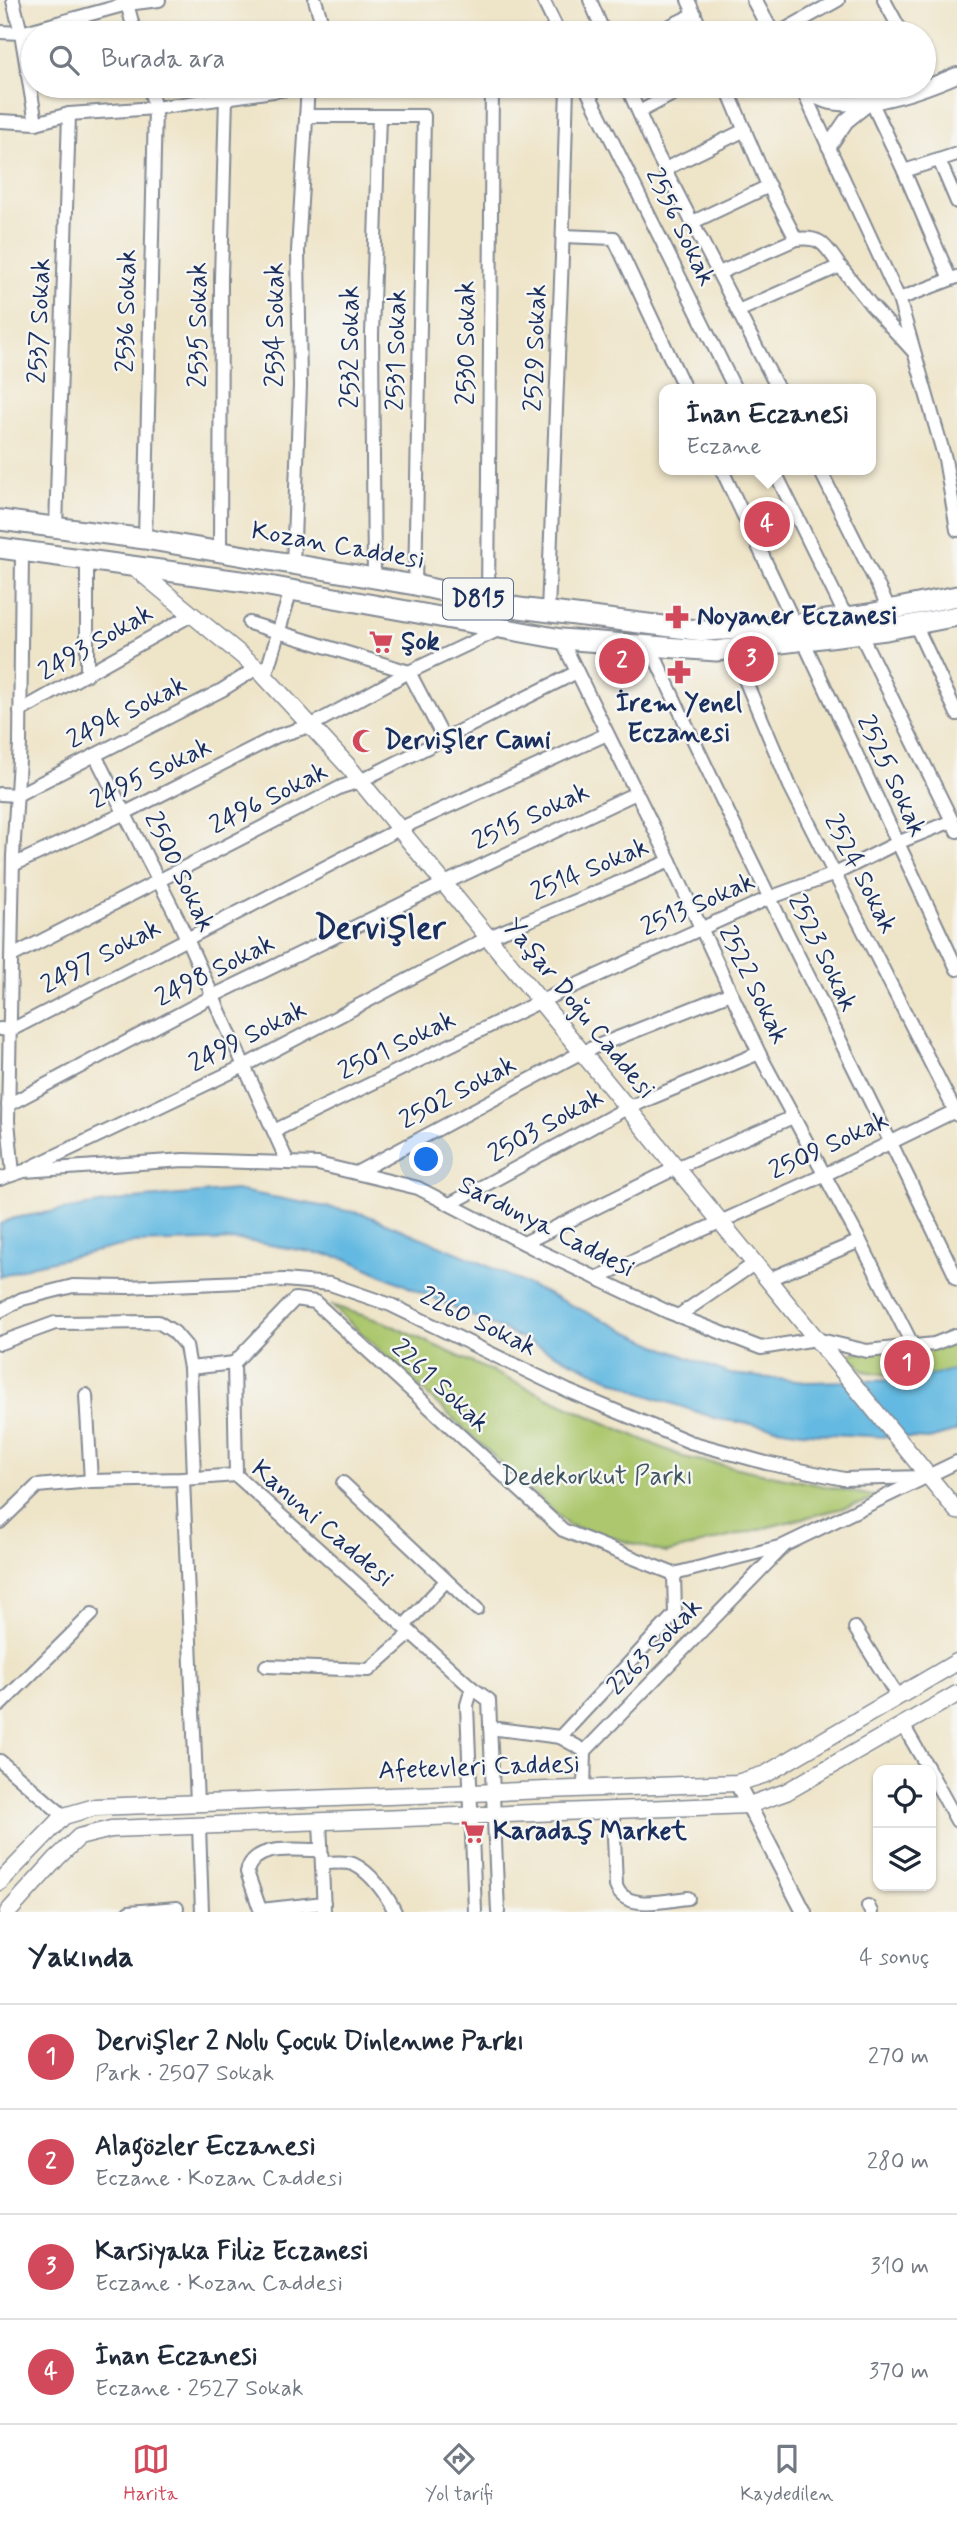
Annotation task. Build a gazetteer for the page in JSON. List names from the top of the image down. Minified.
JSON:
{"streets":{"highway":["Kozan Caddesi","D815"],"main road":["Yaşar Doğu Caddesi","Afetevleri Caddesi"],"street":["2556 Sokak","2536 Sokak","2537 Sokak","2535 Sokak","2534 Sokak","2530 Sokak","2532 Sokak","2529 Sokak","2531 Sokak","2493 Sokak","2494 Sokak","2495 Sokak","2525 Sokak","2496 Sokak","2515 Sokak","2514 Sokak","2500 Sokak","2524 Sokak","2513 Sokak","2523 Sokak","2497 Sokak","2498 Sokak","2522 Sokak","2499 Sokak","2501 Sokak","2502 Sokak","2503 Sokak","2509 Sokak","Sardunya Caddesi","2260 Sokak","2261 Sokak","Kanuni Caddesi","2263 Sokak"]},"crossings":[["2536 Sokak","Kozan Caddesi"],["2537 Sokak","Kozan Caddesi"],["2535 Sokak","Kozan Caddesi"],["2534 Sokak","Kozan Caddesi"],["2530 Sokak","Kozan Caddesi"],["2532 Sokak","2531 Sokak"],["2532 Sokak","Kozan Caddesi"],["2529 Sokak","Kozan Caddesi"],["2531 Sokak","Kozan Caddesi"],["Kozan Caddesi","2495 Sokak"],["Kozan Caddesi","2525 Sokak"],["Kozan Caddesi","2524 Sokak"],["Kozan Caddesi","2523 Sokak"],["Kozan Caddesi","2522 Sokak"],["Kozan Caddesi","Yaşar Doğu Caddesi"],["2493 Sokak","Yaşar Doğu Caddesi"],["2494 Sokak","2500 Sokak"],["2494 Sokak","Yaşar Doğu Caddesi"],["2495 Sokak","2500 Sokak"],["2495 Sokak","Yaşar Doğu Caddesi"],["2525 Sokak","2513 Sokak"],["2496 Sokak","2500 Sokak"],["2496 Sokak","2522 Sokak"],["2496 Sokak","Yaşar Doğu Caddesi"],["2515 Sokak","2498 Sokak"],["2515 Sokak","2522 Sokak"],["2515 Sokak","Yaşar Doğu Caddesi"],["2514 Sokak","2522 Sokak"],["2514 Sokak","Yaşar Doğu Caddesi"],["2514 Sokak","2499 Sokak"],["2500 Sokak","2497 Sokak"],["2500 Sokak","2498 Sokak"],["2500 Sokak","2499 Sokak"],["2500 Sokak","2501 Sokak"],["2500 Sokak","Sardunya Caddesi"],["2524 Sokak","2513 Sokak"],["2524 Sokak","2509 Sokak"],["2513 Sokak","2523 Sokak"],["2513 Sokak","2522 Sokak"],["2513 Sokak","Yaşar Doğu Caddesi"],["2513 Sokak","2501 Sokak"],["2523 Sokak","2509 Sokak"],["2497 Sokak","2522 Sokak"],["2497 Sokak","Yaşar Doğu Caddesi"],["2498 Sokak","Yaşar Doğu Caddesi"],["2522 Sokak","2502 Sokak"],["2522 Sokak","2503 Sokak"],["2522 Sokak","2509 Sokak"],["Yaşar Doğu Caddesi","2499 Sokak"],["Yaşar Doğu Caddesi","2501 Sokak"],["Yaşar Doğu Caddesi","2502 Sokak"],["Yaşar Doğu Caddesi","2503 Sokak"],["Yaşar Doğu Caddesi","2509 Sokak"],["Yaşar Doğu Caddesi","Sardunya Caddesi"],["Yaşar Doğu Caddesi","2260 Sokak"],["2499 Sokak","Sardunya Caddesi"],["2502 Sokak","Sardunya Caddesi"],["2503 Sokak","Sardunya Caddesi"],["2509 Sokak","Sardunya Caddesi"],["Kanuni Caddesi","Afetevleri Caddesi"]],"districts":["Dervişler"],"parks":["Dedekorkut Parkı"],"places":{"pharmacy":["Noyaner Eczanesi","İrem Yenel Eczanesi"],"supermarket":["Şok","Karadaş Market"],"mosque":["Dervişler Cami"]},"page":{"search":"Burada ara","popup":["İnan Eczanesi","Eczane"],"pins":["4","3","2","1"],"heading":["Yakında","4 sonuç"],"list":[{"mark":"1","name":"Dervişler 2 Nolu Çocuk Dinlenme Parkı","note":"Park · 2507 Sokak","value":"270 m"},{"mark":"2","name":"Alagözler Eczanesi","note":"Eczane · Kozan Caddesi","value":"280 m"},{"mark":"3","name":"Karsiyaka Filiz Eczanesi","note":"Eczane · Kozan Caddesi","value":"310 m"},{"mark":"4","name":"İnan Eczanesi","note":"Eczane · 2527 Sokak","value":"370 m"}],"nav":["Harita","Yol tarifi","Kaydedilen"]}}
